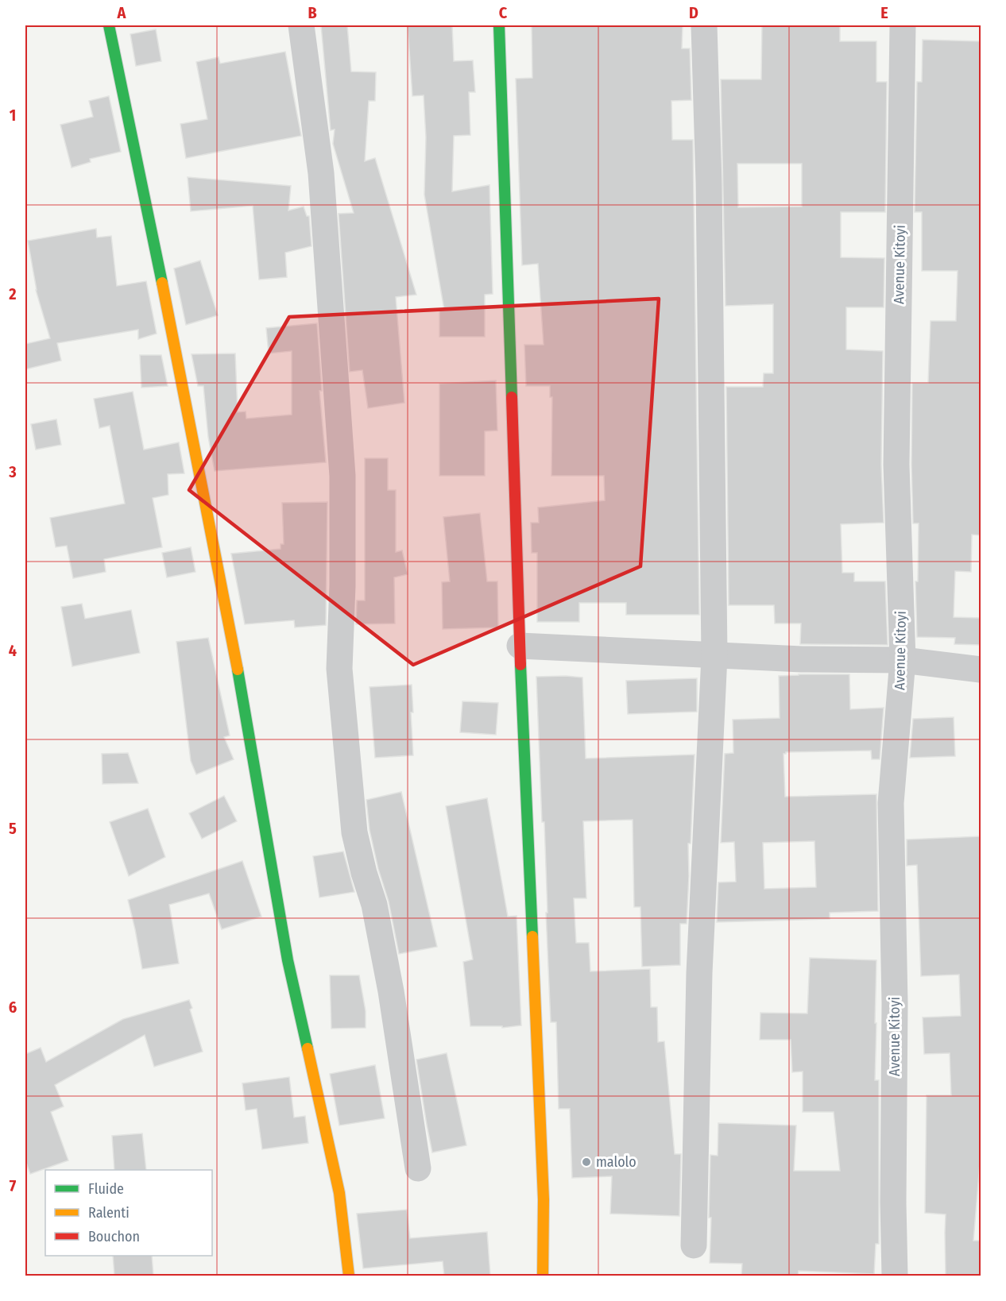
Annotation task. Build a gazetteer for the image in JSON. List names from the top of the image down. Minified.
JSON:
{"streets":{"street":["Avenue Kitoyi"]},"places":["malolo"],"legend":["Fluide","Ralenti","Bouchon"],"grid":{"columns":["A","B","C","D","E"],"rows":["1","2","3","4","5","6","7"]}}
